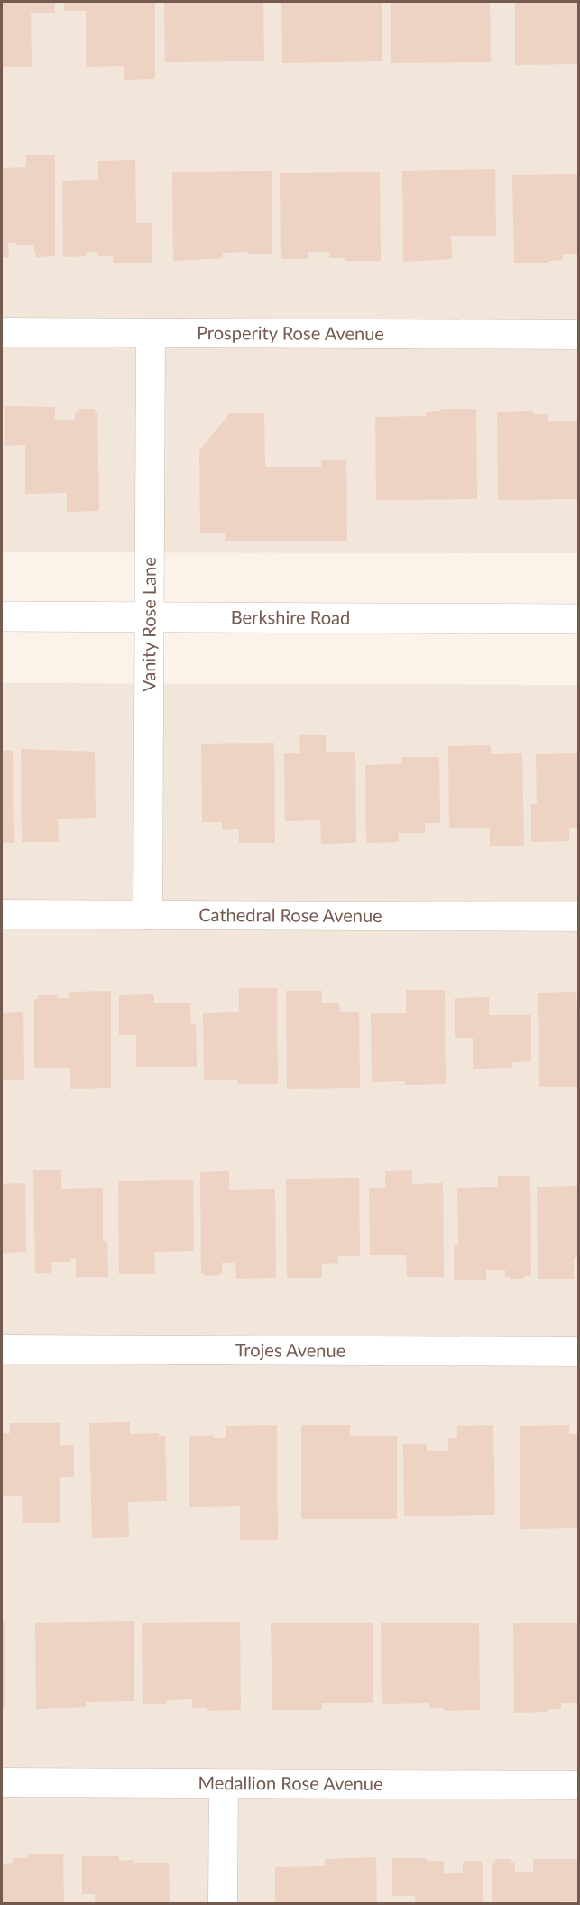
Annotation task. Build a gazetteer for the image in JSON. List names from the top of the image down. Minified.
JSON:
{"streets":{"street":["Prosperity Rose Avenue","Berkshire Road","Vanity Rose Lane","Cathedral Rose Avenue","Trojes Avenue","Medallion Rose Avenue"]},"crossings":[["Prosperity Rose Avenue","Vanity Rose Lane"],["Berkshire Road","Vanity Rose Lane"],["Vanity Rose Lane","Cathedral Rose Avenue"]]}
